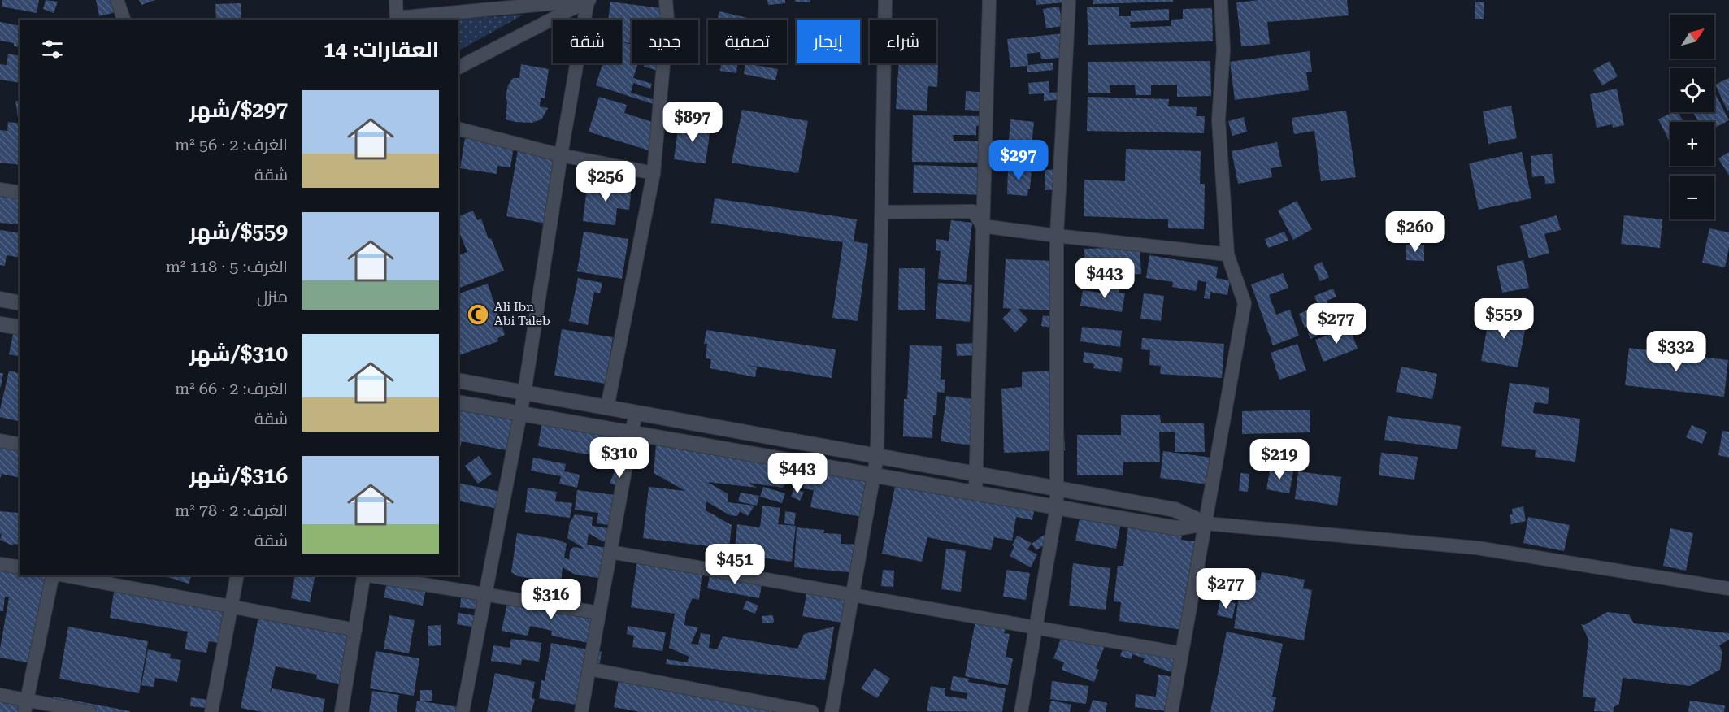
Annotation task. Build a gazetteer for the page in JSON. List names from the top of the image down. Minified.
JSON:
{"places":{"mosque":["Ali Ibn Abi Taleb"]},"north":"top right","page":{"map_buttons":["+","−"],"chip":["شراء","إيجار","تصفية","جديد","شقة"],"heading":"العقارات: 14","list":[{"name":"$297/شهر","note":"الغرف: 2 · 56 m² · شقة"},{"name":"$559/شهر","note":"الغرف: 5 · 118 m² · منزل"},{"name":"$310/شهر","note":"الغرف: 2 · 66 m² · شقة"},{"name":"$316/شهر","note":"الغرف: 2 · 78 m² · شقة"}],"price":["$897","$297","$256","$260","$443","$559","$277","$332","$310","$219","$443","$451","$277","$316"]}}
